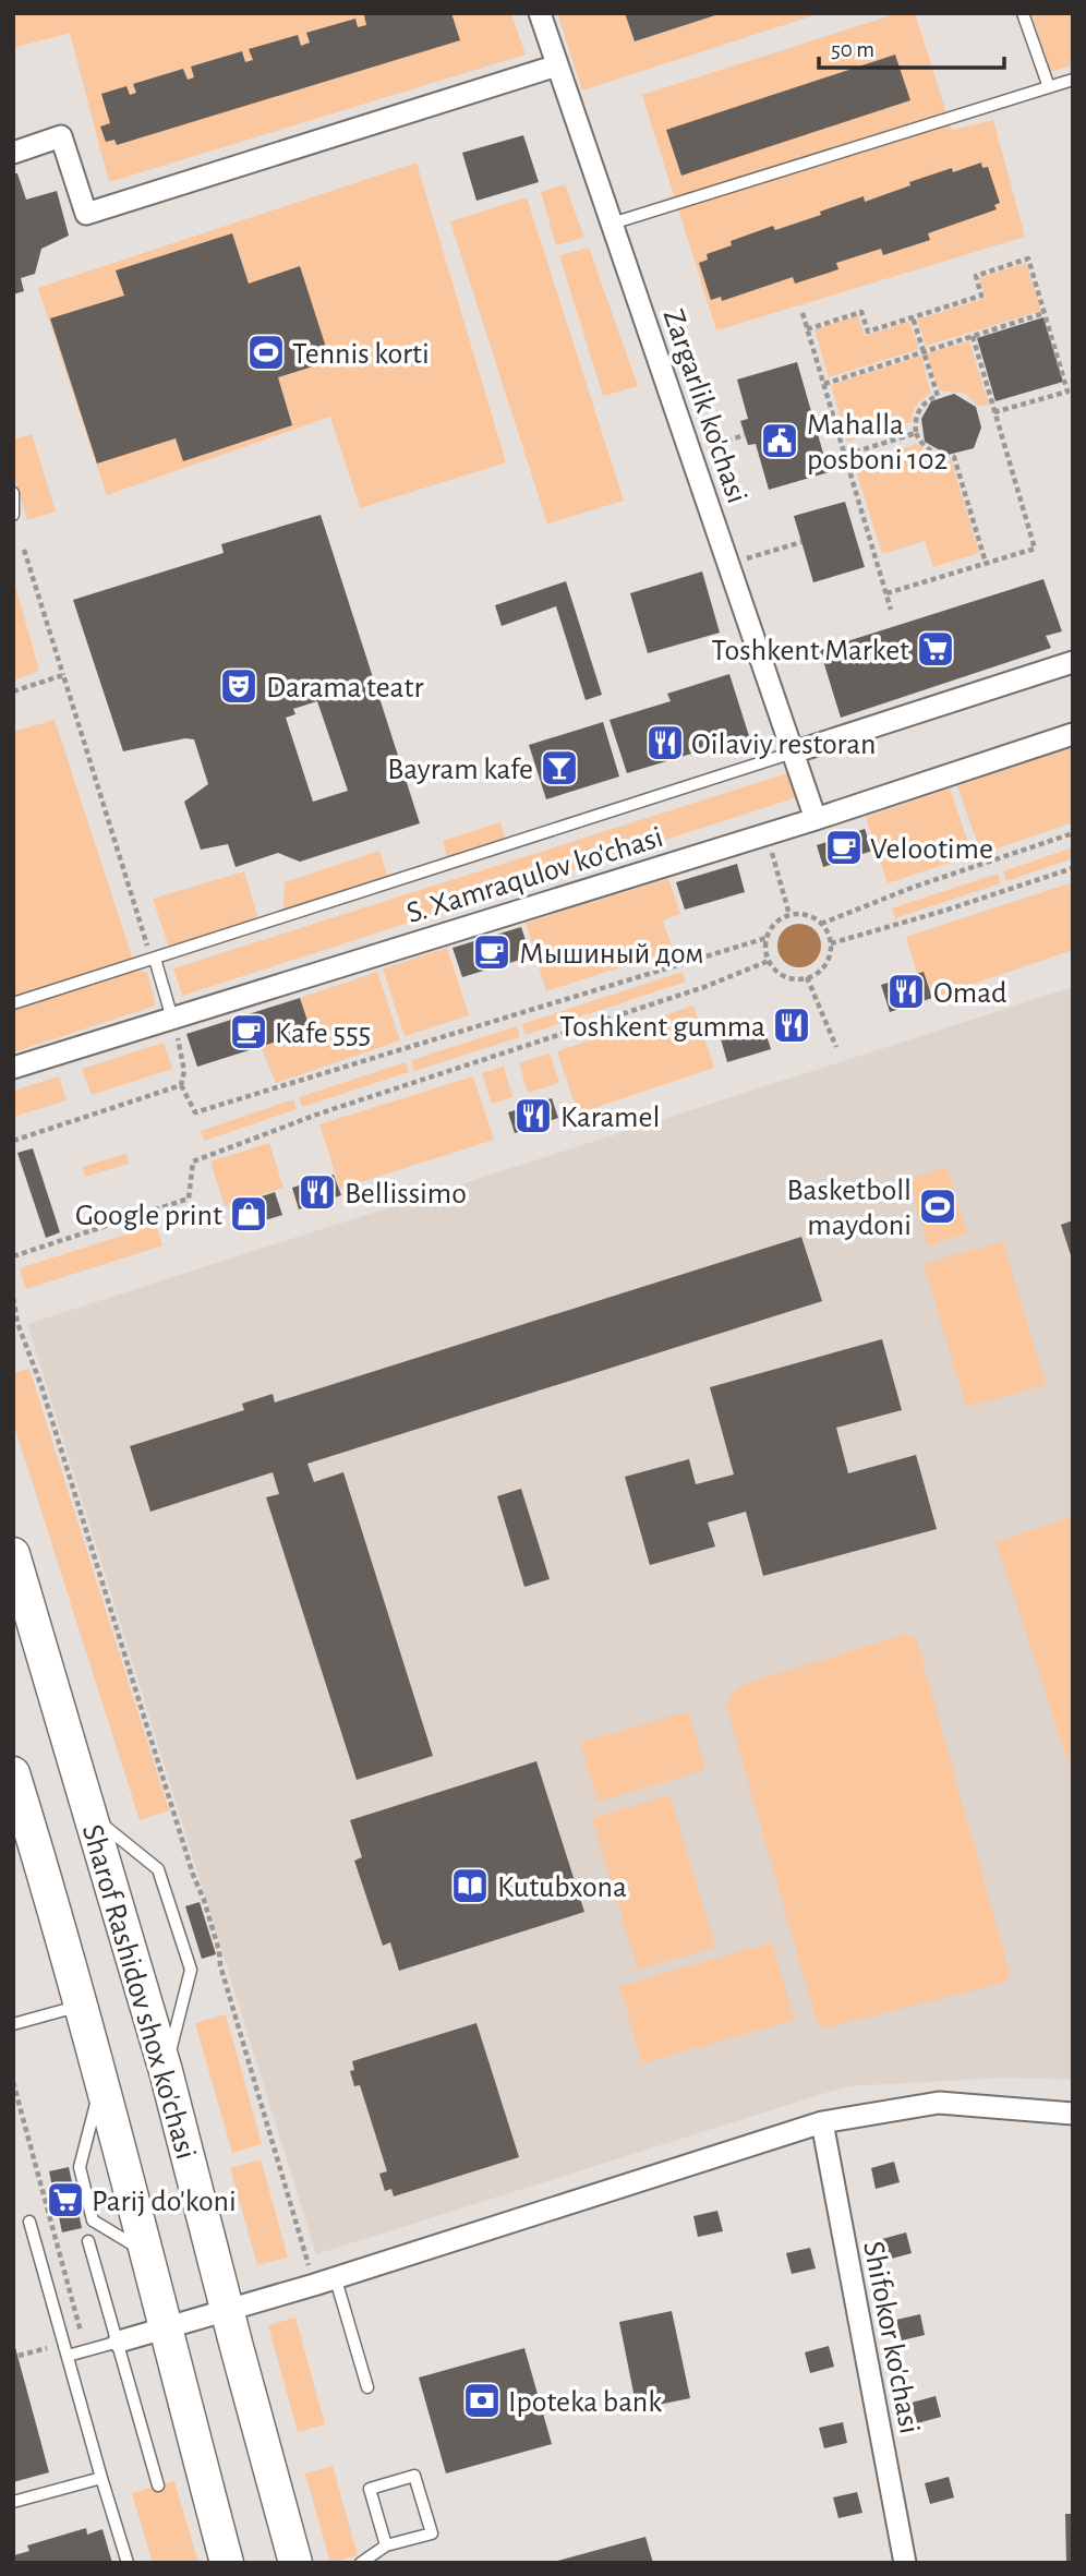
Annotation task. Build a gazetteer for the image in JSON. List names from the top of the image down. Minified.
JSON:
{"streets":{"main road":["Sharof Rashidov shox ko'chasi"],"street":["Zargarlik ko'chasi","S. Xamraqulov ko'chasi","Shifokor ko'chasi"]},"crossings":[["Zargarlik ko'chasi","S. Xamraqulov ko'chasi"]],"places":{"sports":["Tennis korti","Basketboll maydoni"],"public building":["Mahalla posboni 102"],"supermarket":["Toshkent Market","Parij do'koni"],"theatre":["Darama teatr"],"restaurant":["Oilaviy restoran","Omad","Toshkent gumma","Karamel","Bellissimo"],"bar":["Bayram kafe"],"cafe":["Velootime","Мышиный дом","Kafe 555"],"shop":["Google print"],"library":["Kutubxona"],"bank":["Ipoteka bank"]},"scale_bar":"50 m"}
